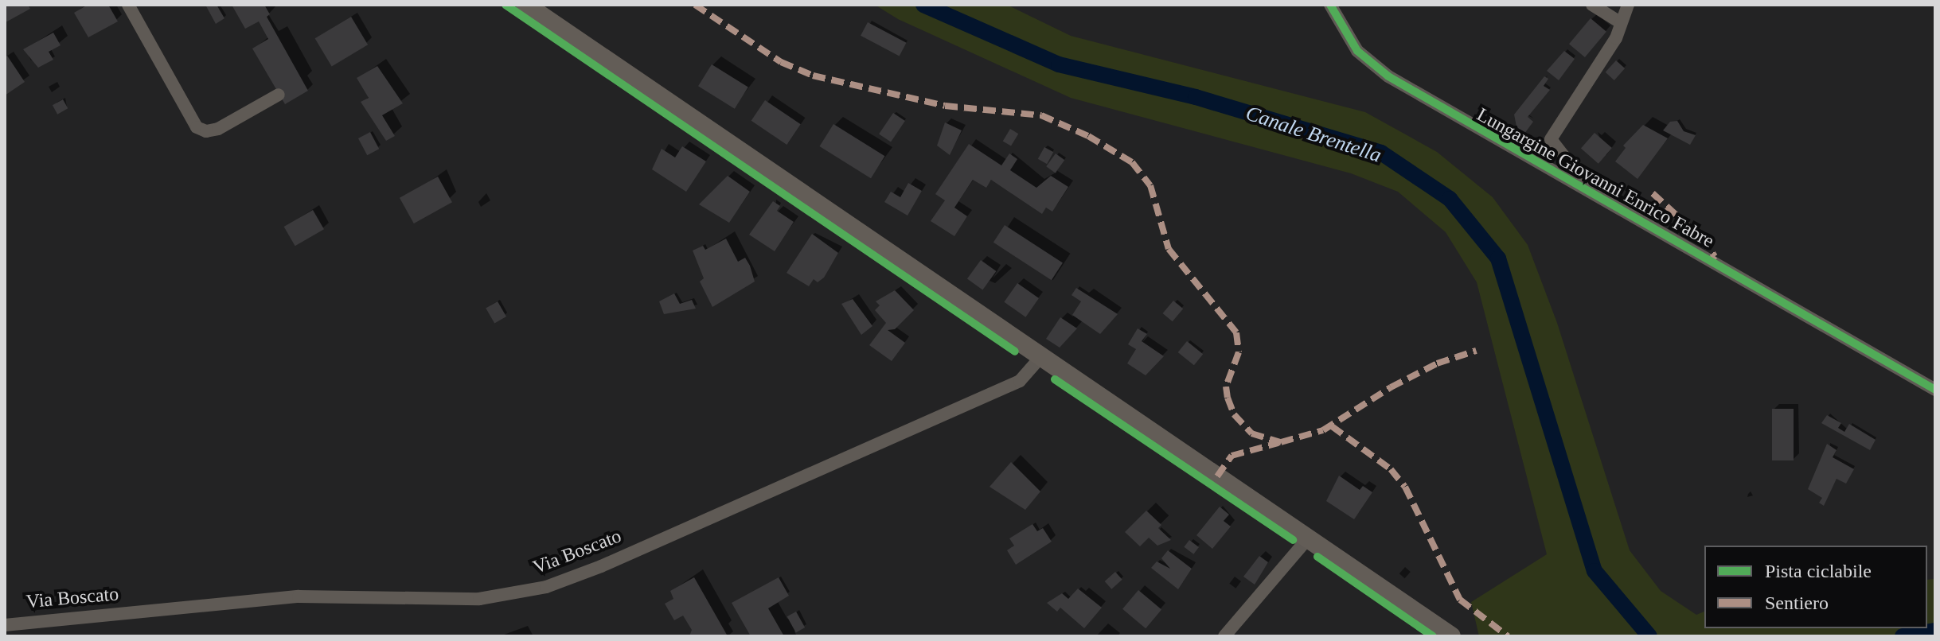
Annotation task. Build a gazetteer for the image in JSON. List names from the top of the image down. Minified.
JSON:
{"streets":{"street":["Lungargine Giovanni Enrico Fabre","Via Boscato"]},"water":["Canale Brentella"],"legend":["Pista ciclabile","Sentiero"]}
